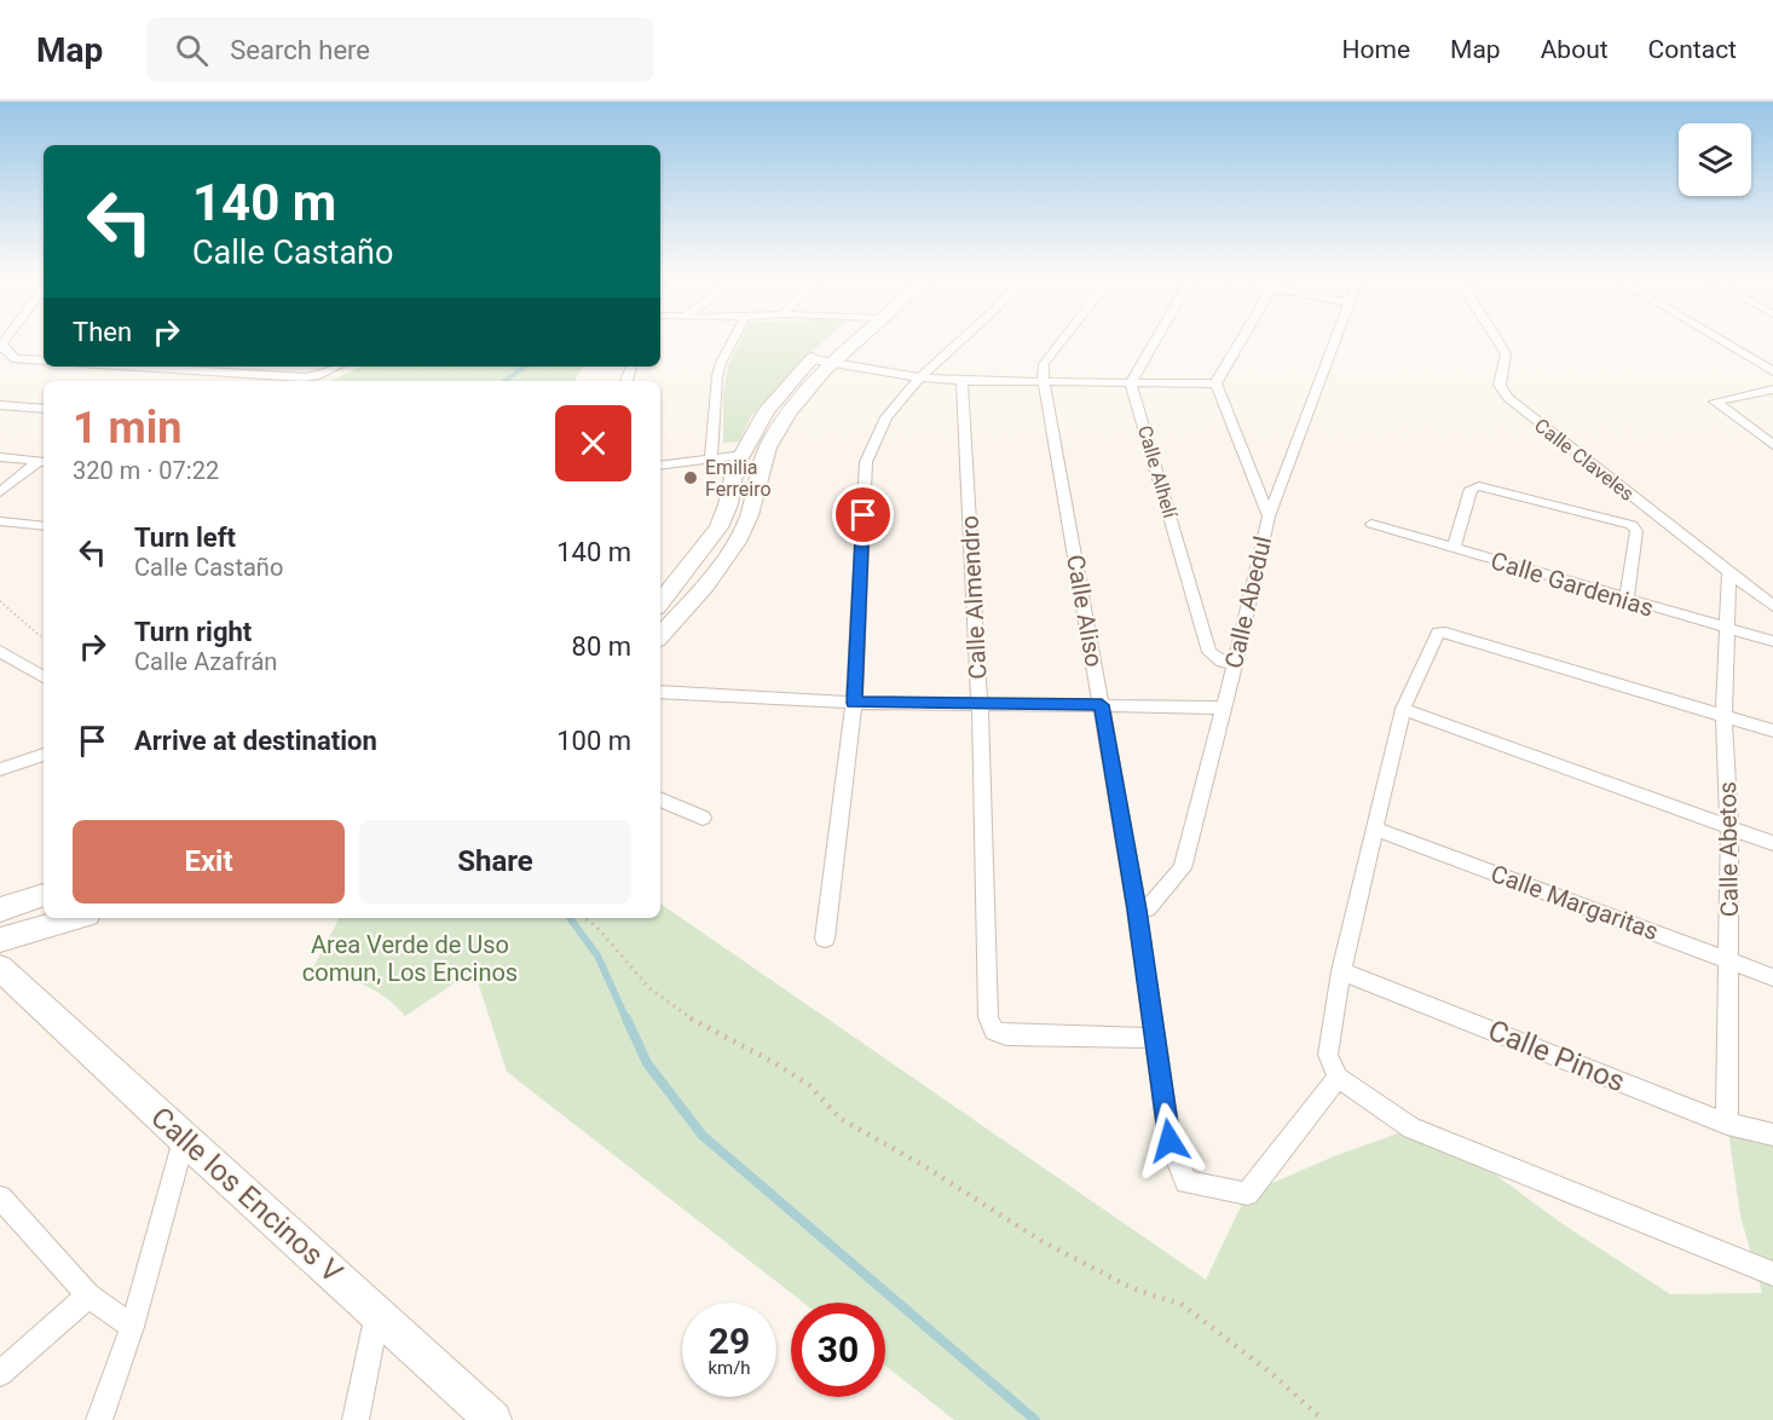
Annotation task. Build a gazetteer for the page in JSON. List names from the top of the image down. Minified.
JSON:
{"streets":{"street":["Calle Claveles","Calle Alhelí","Calle Gardenias","Calle Almendro","Calle Abedul","Calle Aliso","Calle Abetos","Calle Margaritas","Calle Pinos","Calle los Encinos V"]},"crossings":[["Calle Claveles","Calle Abetos"],["Calle Alhelí","Calle Abedul"],["Calle Gardenias","Calle Abetos"],["Calle Almendro","Calle Aliso"],["Calle Abedul","Calle Aliso"],["Calle Abetos","Calle Margaritas"],["Calle Abetos","Calle Pinos"]],"parks":["Area Verde de Uso comun, Los Encinos"],"places":["Emilia Ferreiro"],"page":{"header":"Map","search":"Search here","nav":["Home","Map","About","Contact"],"turn":["140 m","Calle Castaño"],"then":"Then","heading":["1 min","320 m · 07:22"],"list":[{"name":"Turn left","note":"Calle Castaño","value":"140 m"},{"name":"Turn right","note":"Calle Azafrán","value":"80 m"},{"name":"Arrive at destination","value":"100 m"}],"buttons":["Exit","Share"],"speed":"29 km/h","limit":"30"}}
